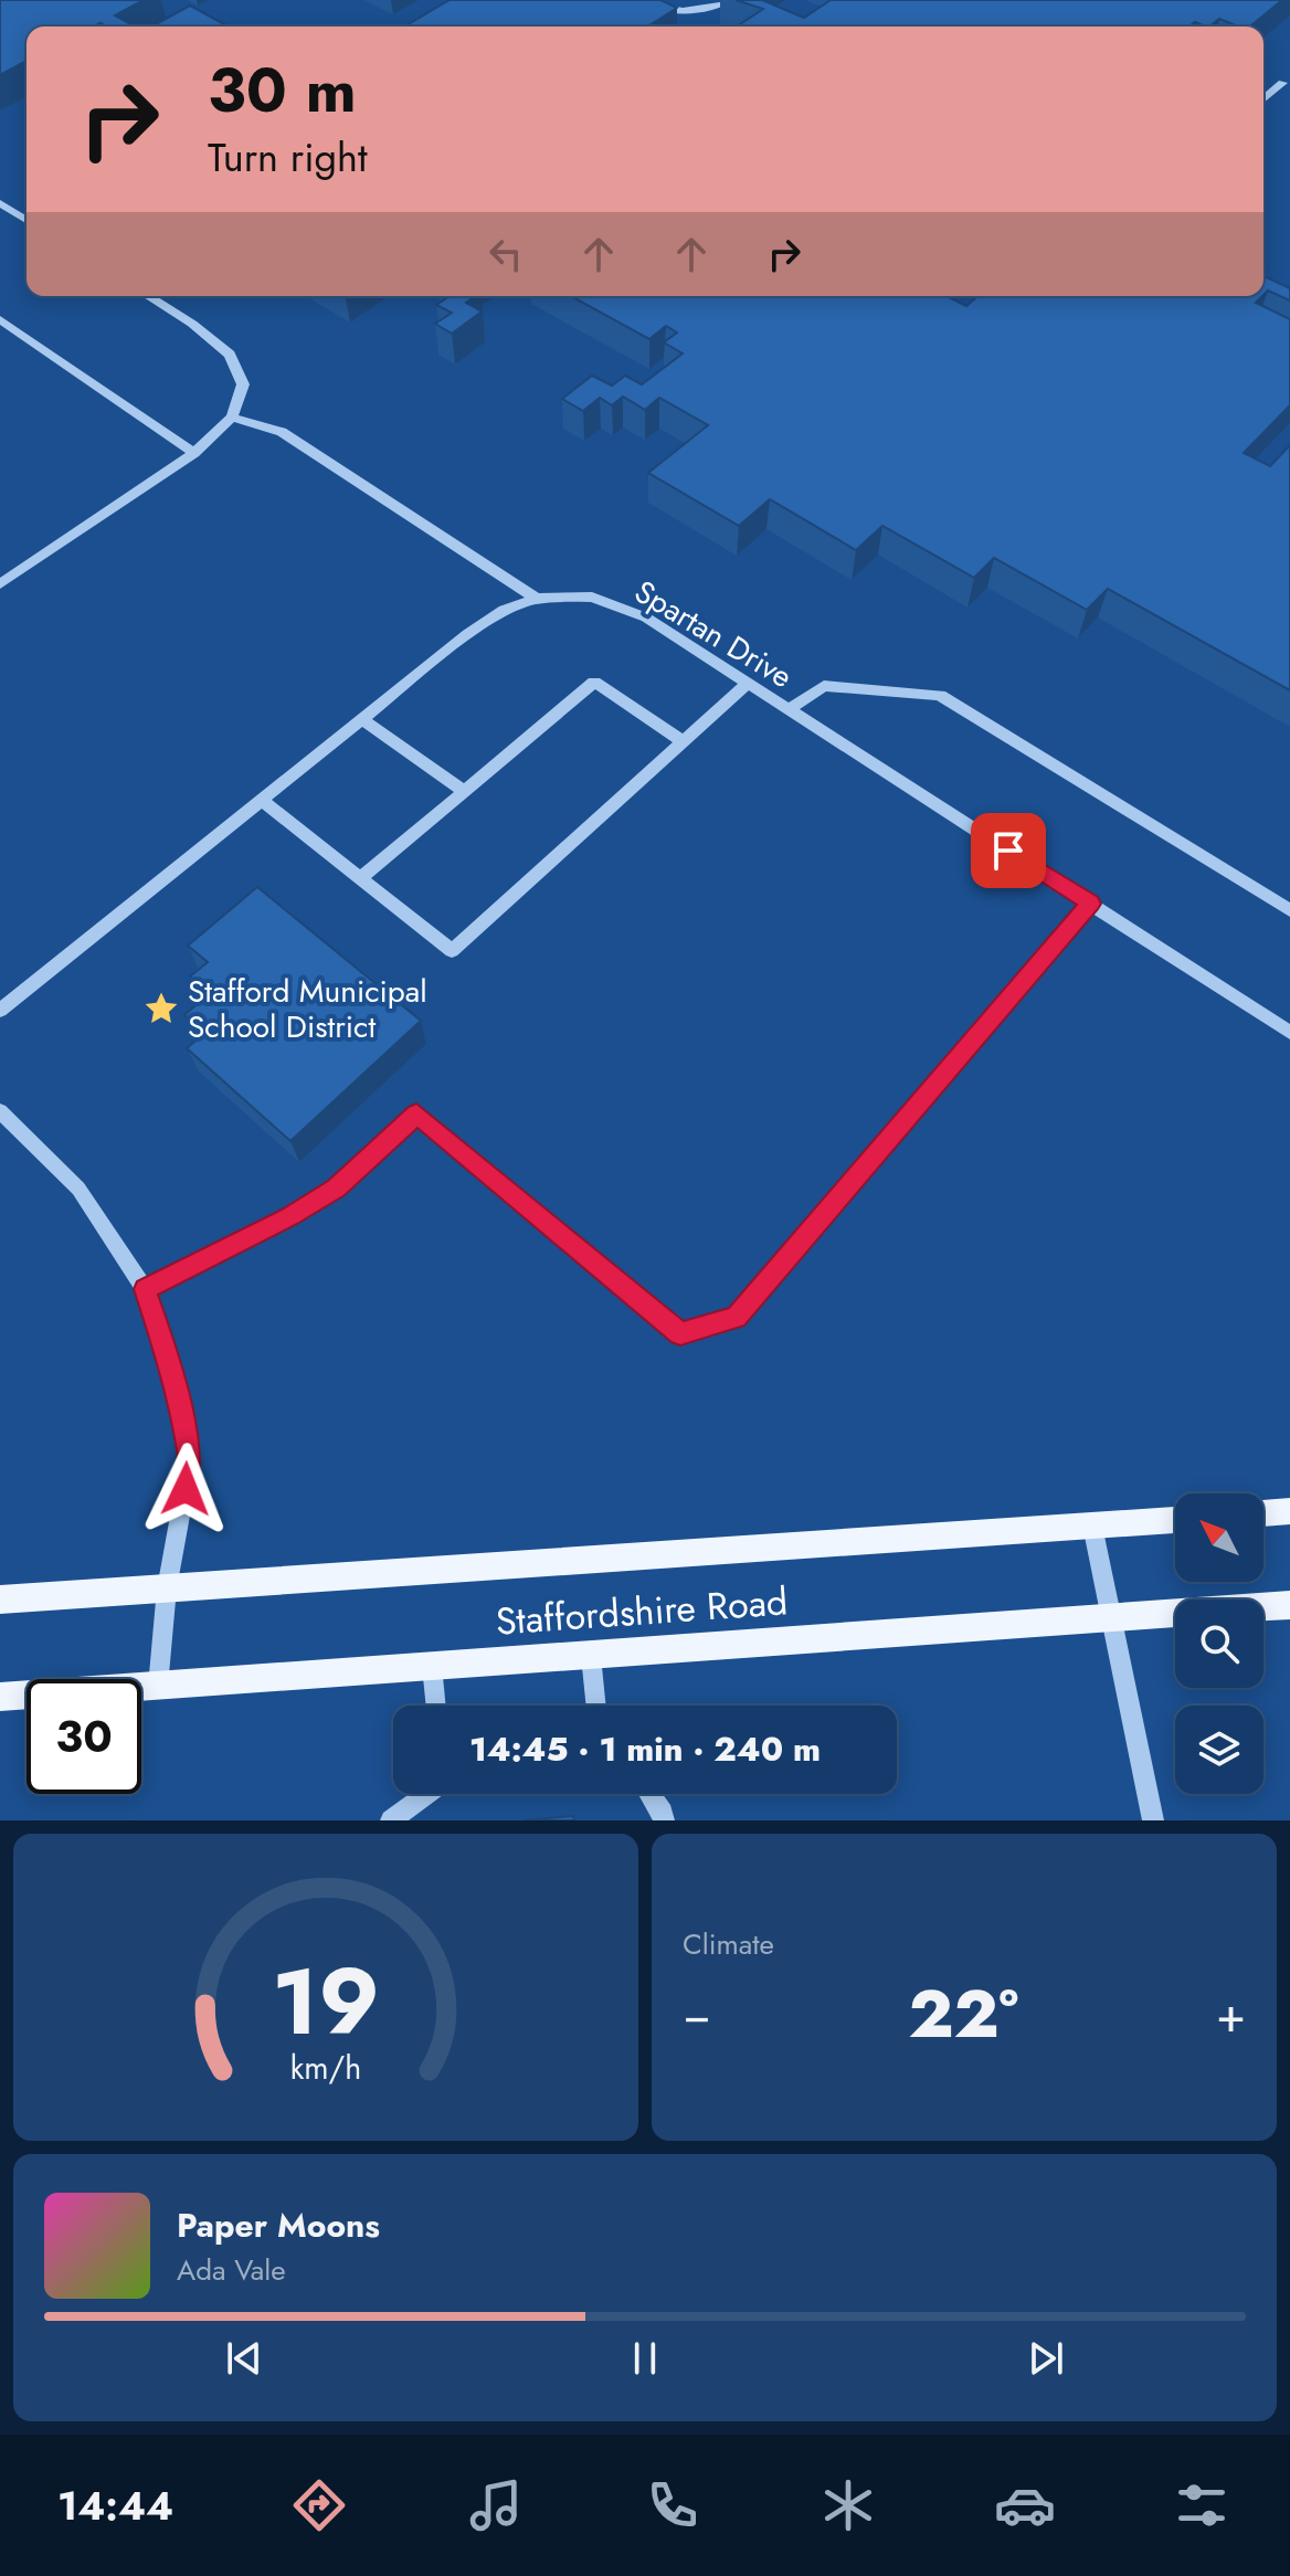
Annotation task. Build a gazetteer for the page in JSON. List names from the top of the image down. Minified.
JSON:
{"streets":{"main road":["Staffordshire Road"],"street":["Spartan Drive"]},"places":{"place":["Stafford Municipal School District"]},"north":"top left","page":{"turn":["30 m","Turn right"],"limit":"30","trip":"14:45 · 1 min · 240 m","tile":"Climate","heat":["−","22°","+"],"song":["Paper Moons","Ada Vale"],"tabs":"14:44","gauge":["19","km/h"]}}
